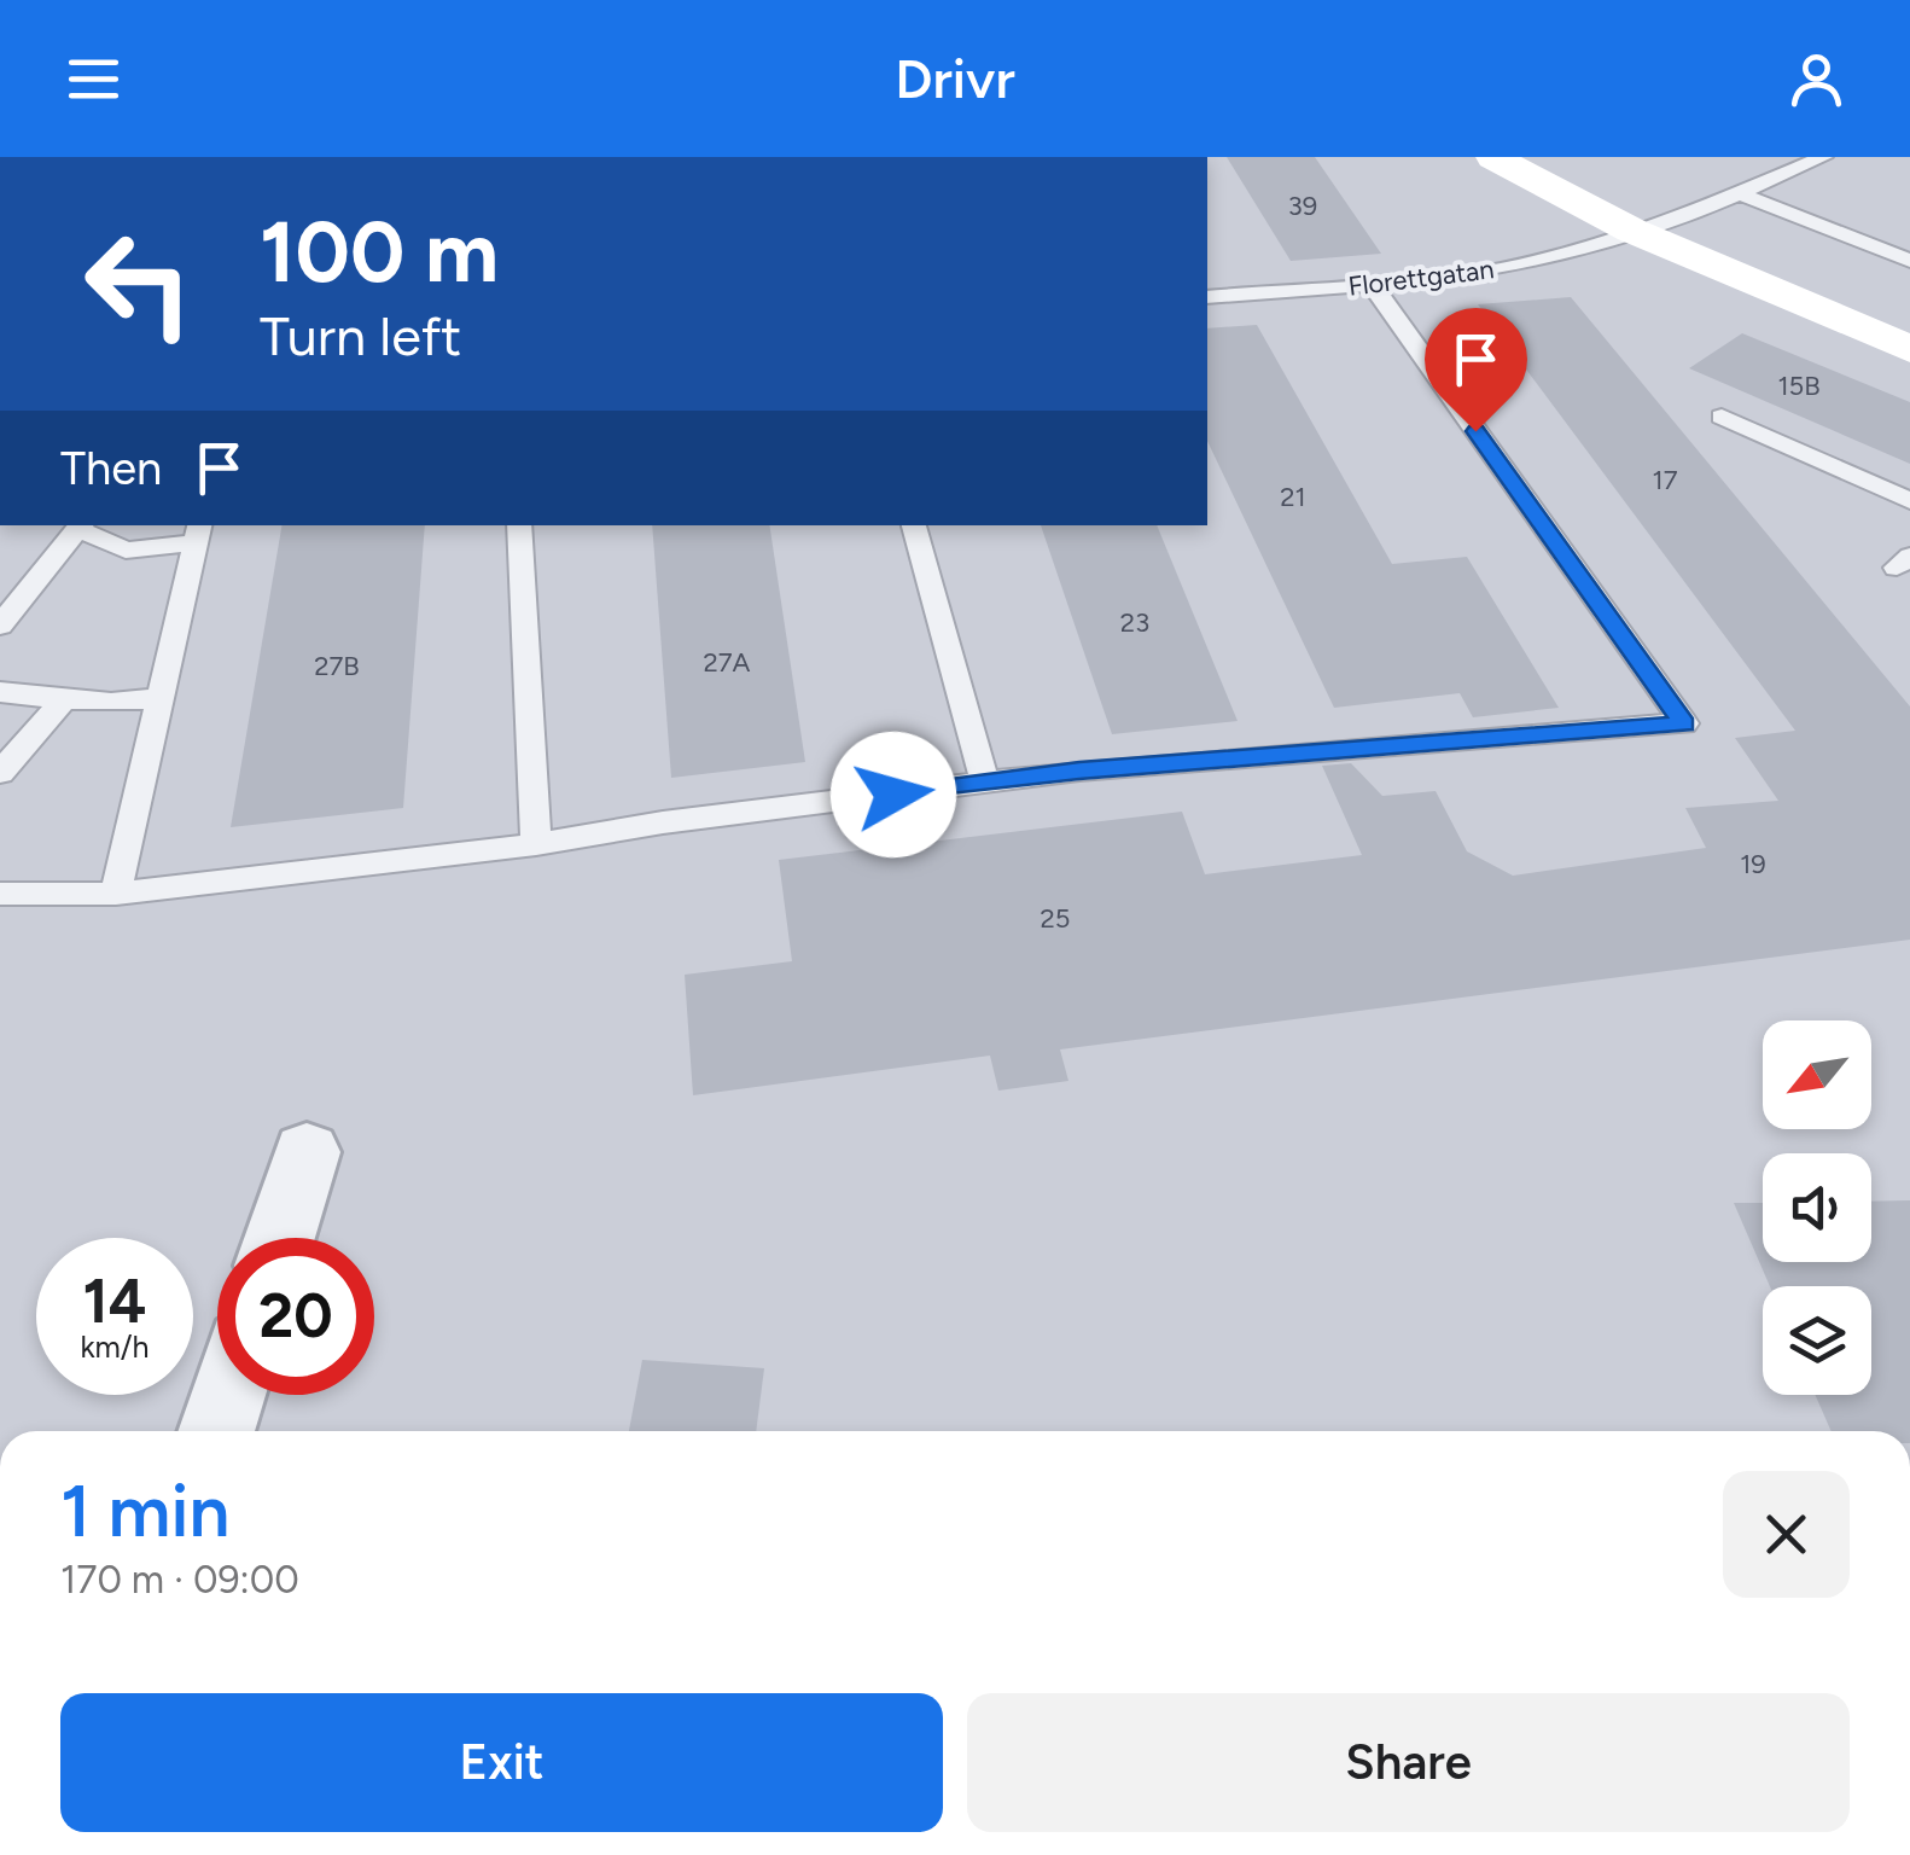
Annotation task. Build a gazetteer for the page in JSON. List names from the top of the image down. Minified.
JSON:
{"streets":{"lane":["Florettgatan"]},"house_numbers":["39","15B","17","21","23","27A","27B","19","25"],"north":"bottom left","page":{"header":"Drivr","turn":["100 m","Turn left"],"then":"Then","speed":"14 km/h","limit":"20","heading":["1 min","170 m · 09:00"],"buttons":["Exit","Share"]}}
